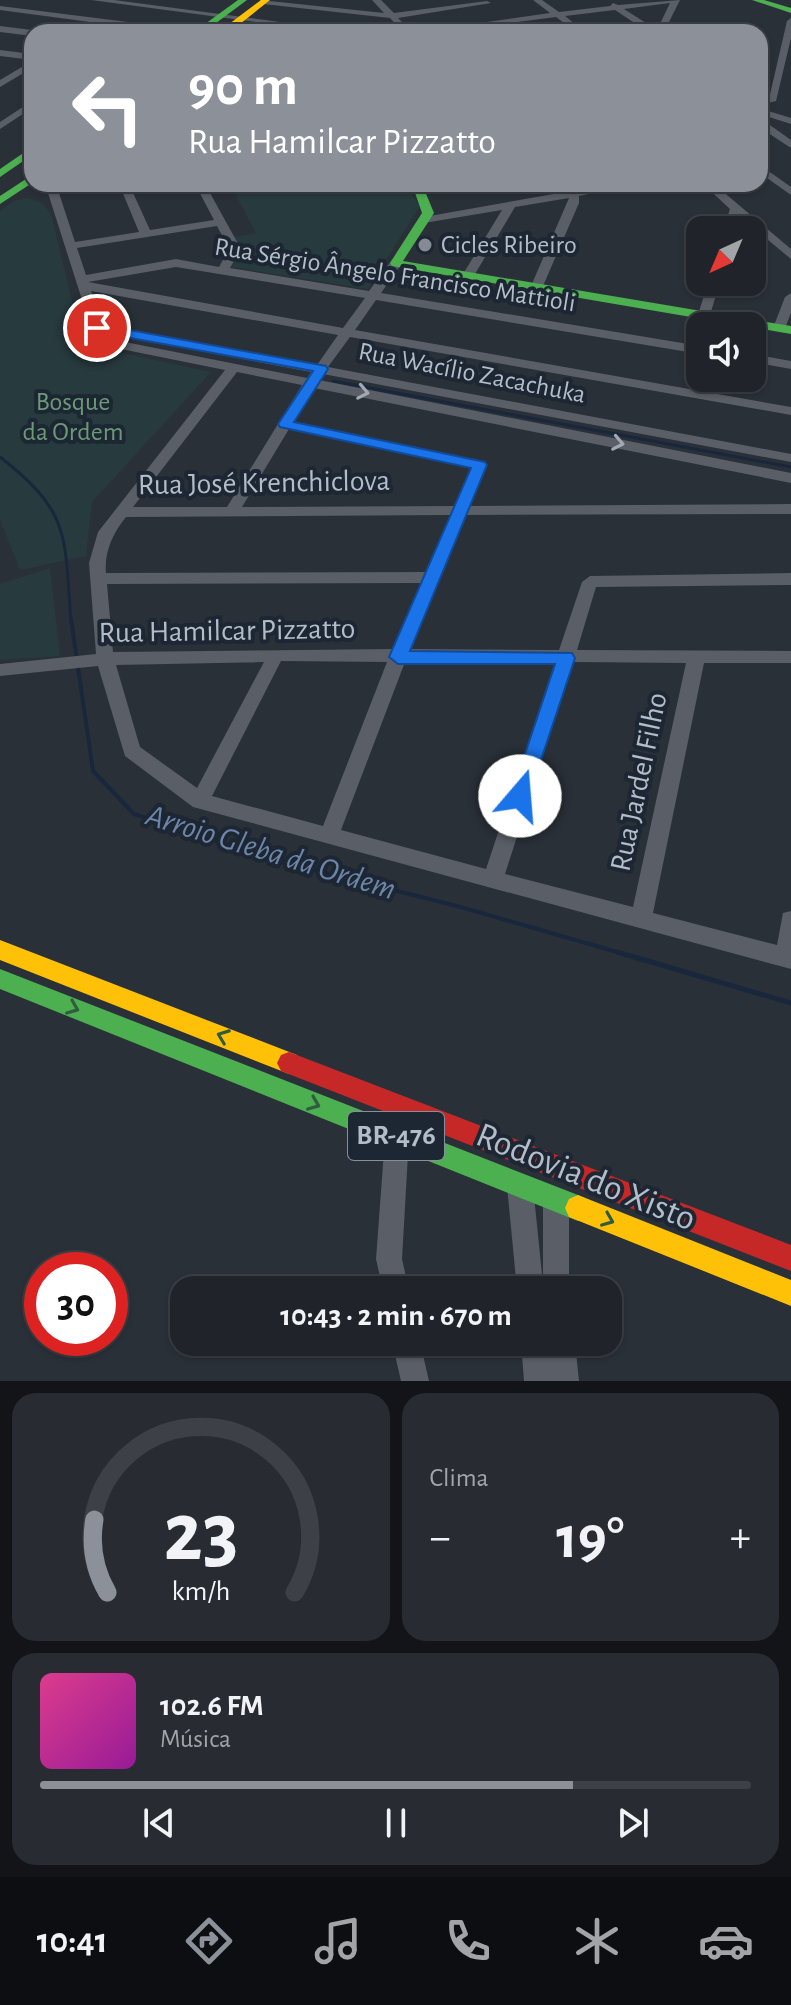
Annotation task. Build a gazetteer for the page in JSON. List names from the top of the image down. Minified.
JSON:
{"streets":{"main road":["BR-476","Rodovia do Xisto"],"street":["Rua Sérgio Ângelo Francisco Mattioli","Rua Wacílio Zacachuka","Rua José Krenchiclova","Rua Hamilcar Pizzatto","Rua Jardel Filho"]},"crossings":[["Rua Hamilcar Pizzatto","Rua Jardel Filho"]],"water":["Arroio Gleba da Ordem"],"parks":["Bosque da Ordem"],"places":["Cicles Ribeiro"],"north":"bottom left","page":{"turn":["90 m","Rua Hamilcar Pizzatto"],"limit":"30","trip":"10:43 · 2 min · 670 m","tile":"Clima","heat":["−","19°","+"],"song":["102.6 FM","Música"],"tabs":"10:41","gauge":["23","km/h"]}}
